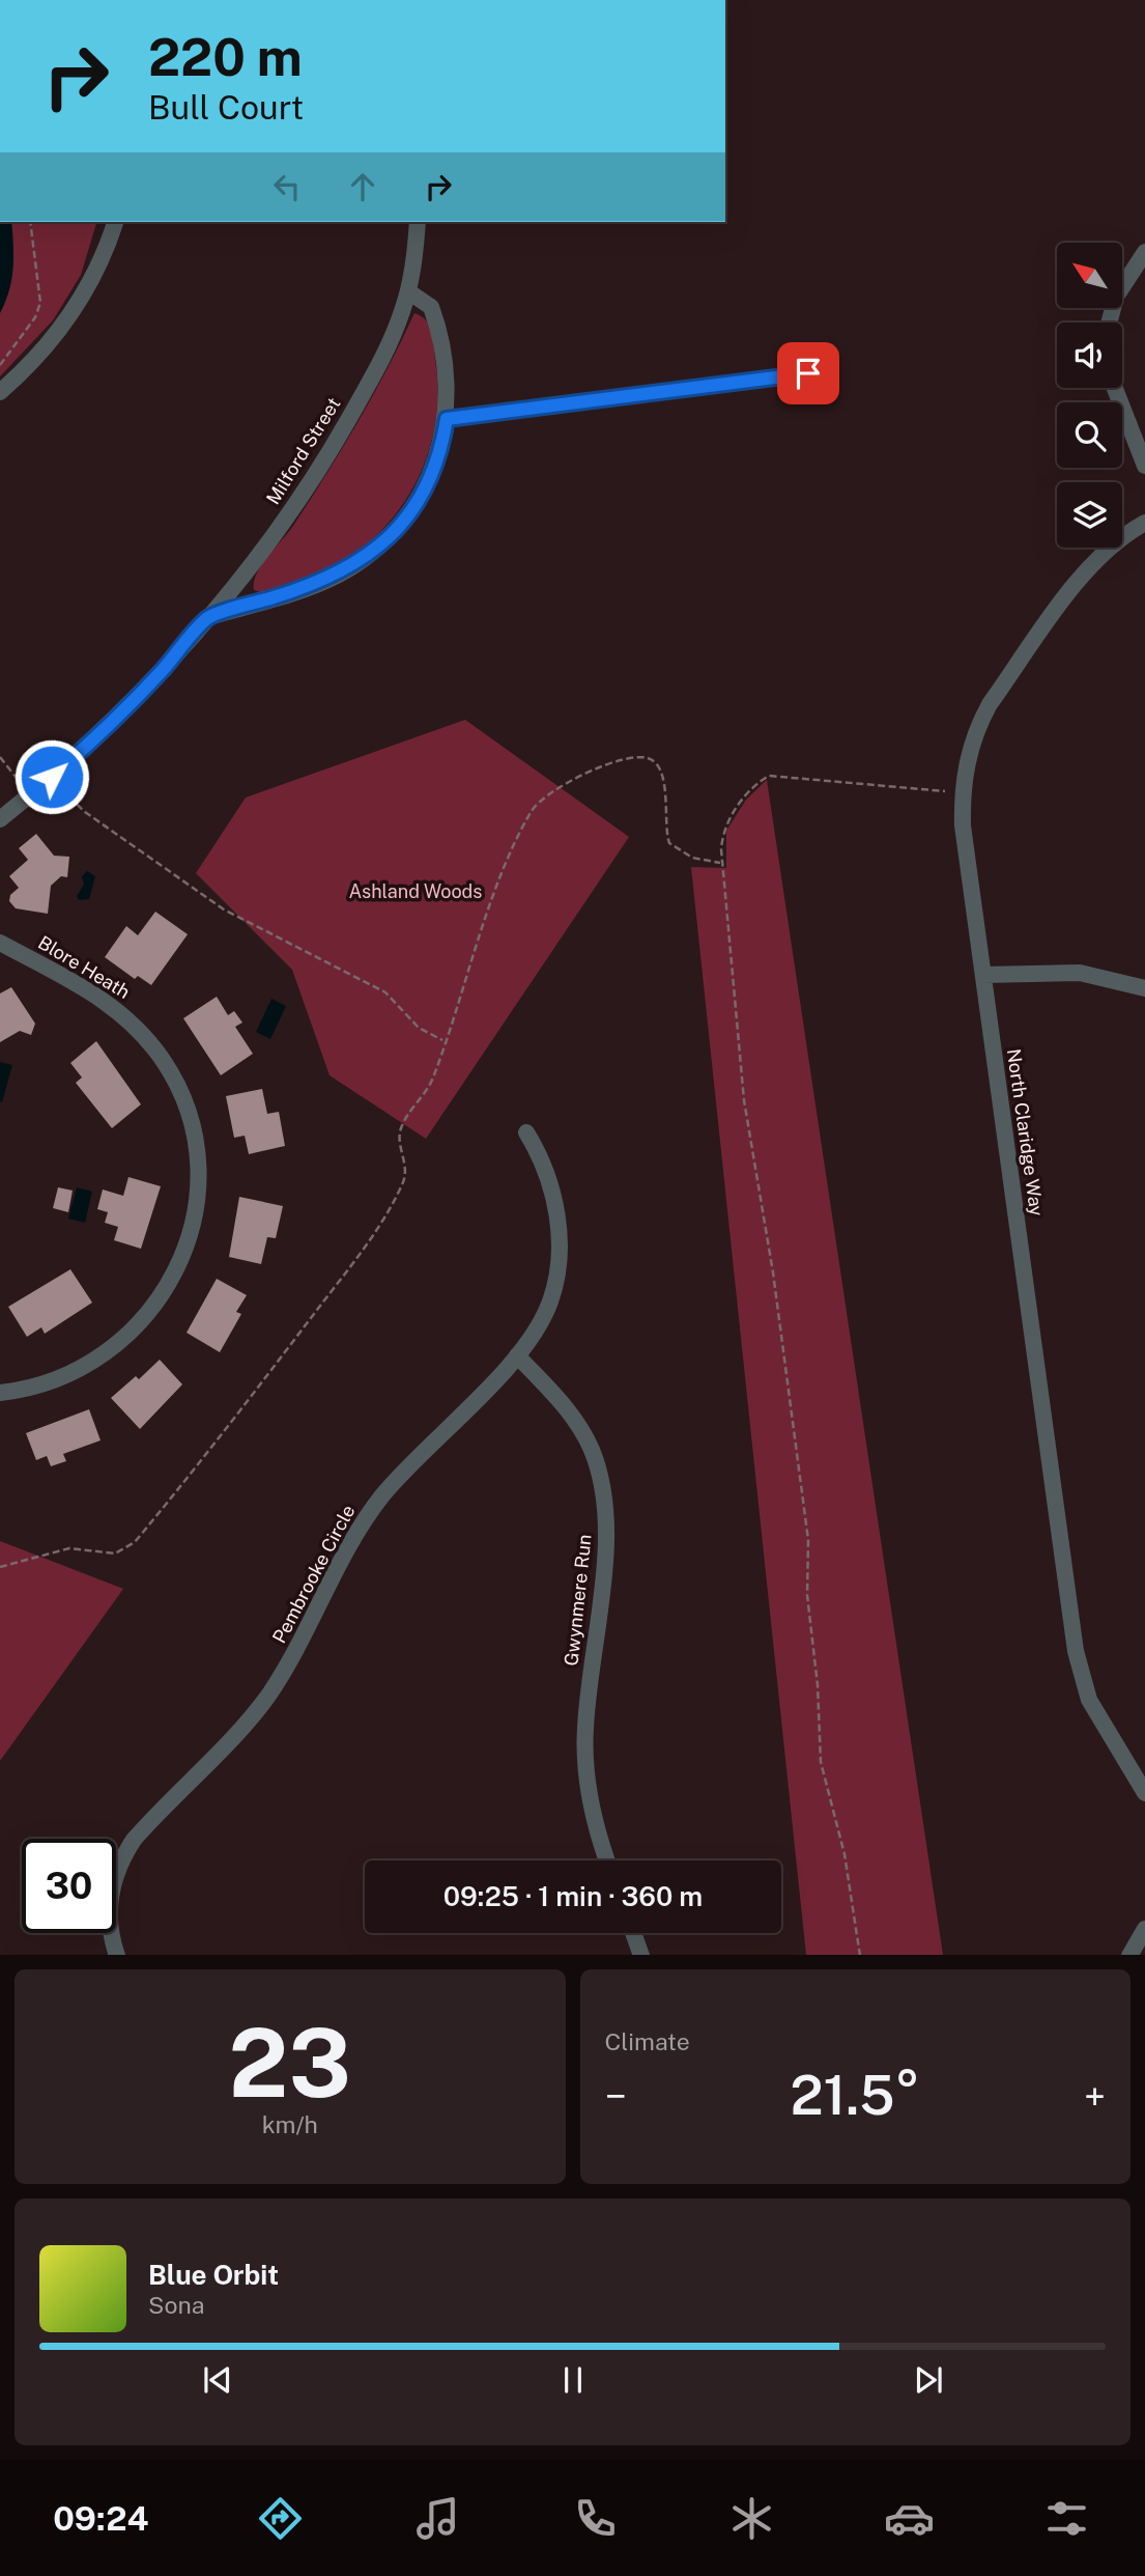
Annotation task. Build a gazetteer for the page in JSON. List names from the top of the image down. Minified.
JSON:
{"streets":{"street":["Milford Street","Blore Heath","North Claridge Way","Pembrooke Circle","Gwynmere Run"]},"crossings":[["Pembrooke Circle","Gwynmere Run"]],"parks":["Ashland Woods"],"north":"top left","page":{"turn":["220 m","Bull Court"],"limit":"30","trip":"09:25 · 1 min · 360 m","tile":[["23","km/h"],"Climate"],"heat":["−","21.5°","+"],"song":["Blue Orbit","Sona"],"tabs":"09:24"}}
